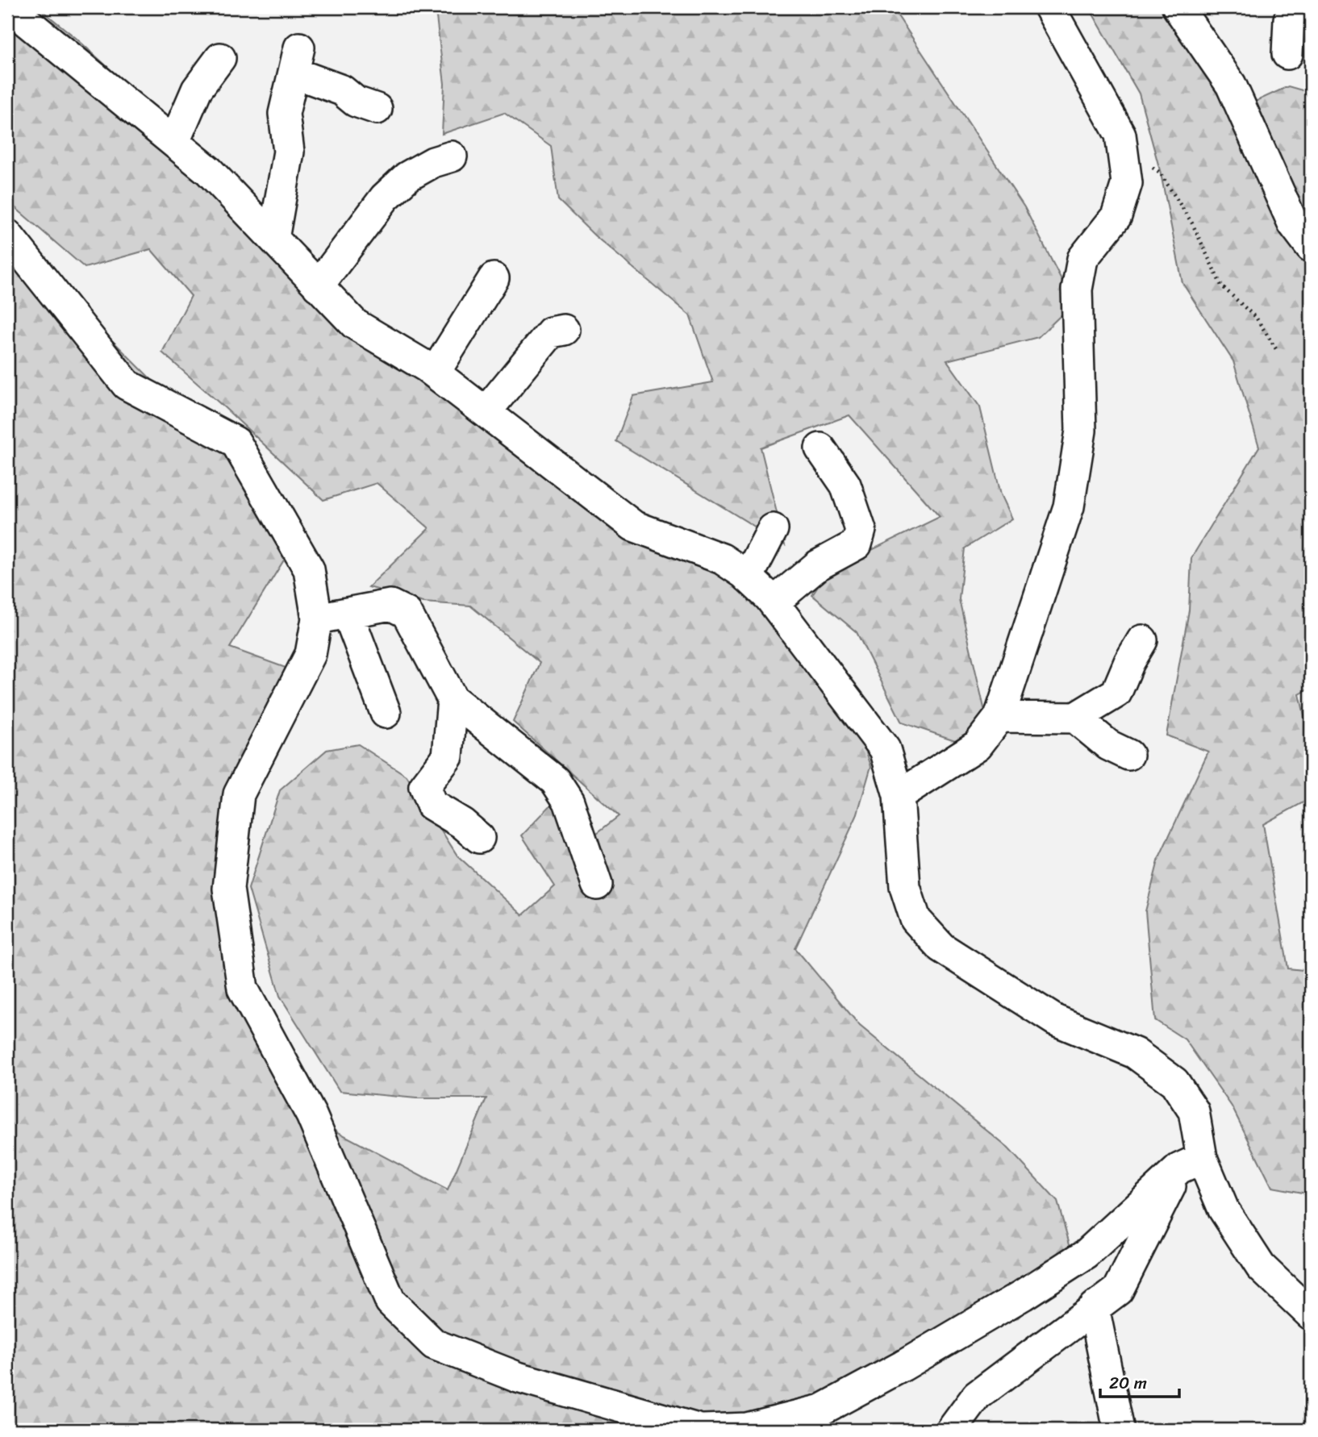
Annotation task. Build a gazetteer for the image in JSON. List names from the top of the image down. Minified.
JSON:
{"scale_bar":"20 m"}
